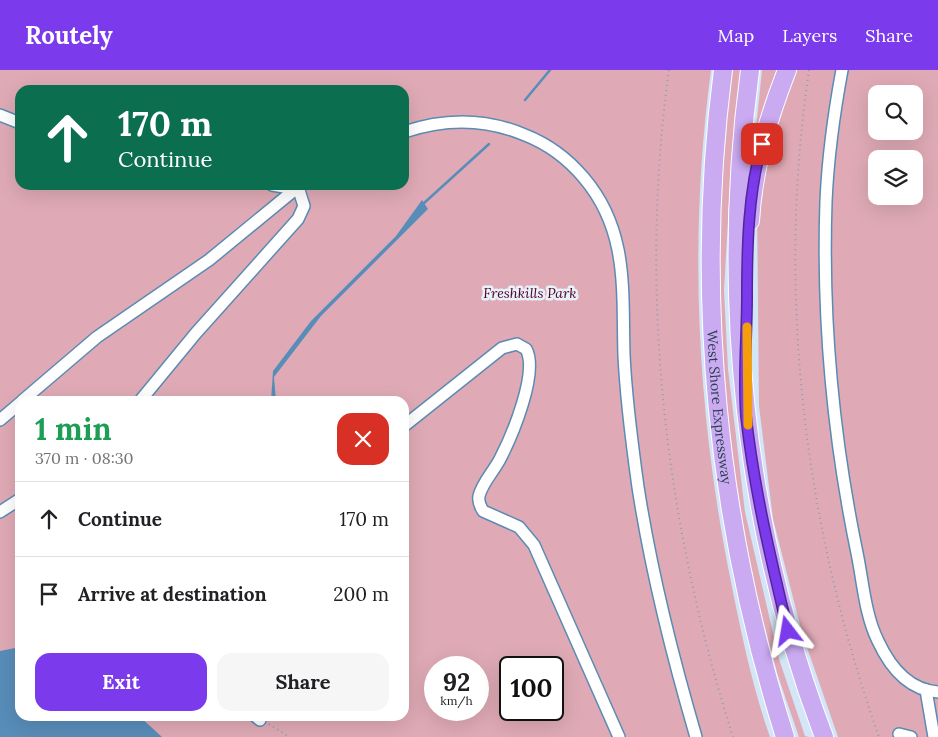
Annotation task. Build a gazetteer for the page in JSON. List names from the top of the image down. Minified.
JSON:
{"streets":{"highway":["West Shore Expressway"]},"parks":["Freshkills Park"],"page":{"header":"Routely","nav":["Map","Layers","Share"],"turn":["170 m","Continue"],"heading":["1 min","370 m · 08:30"],"list":[{"name":"Continue","value":"170 m"},{"name":"Arrive at destination","value":"200 m"}],"buttons":["Exit","Share"],"speed":"92 km/h","limit":"100"}}
